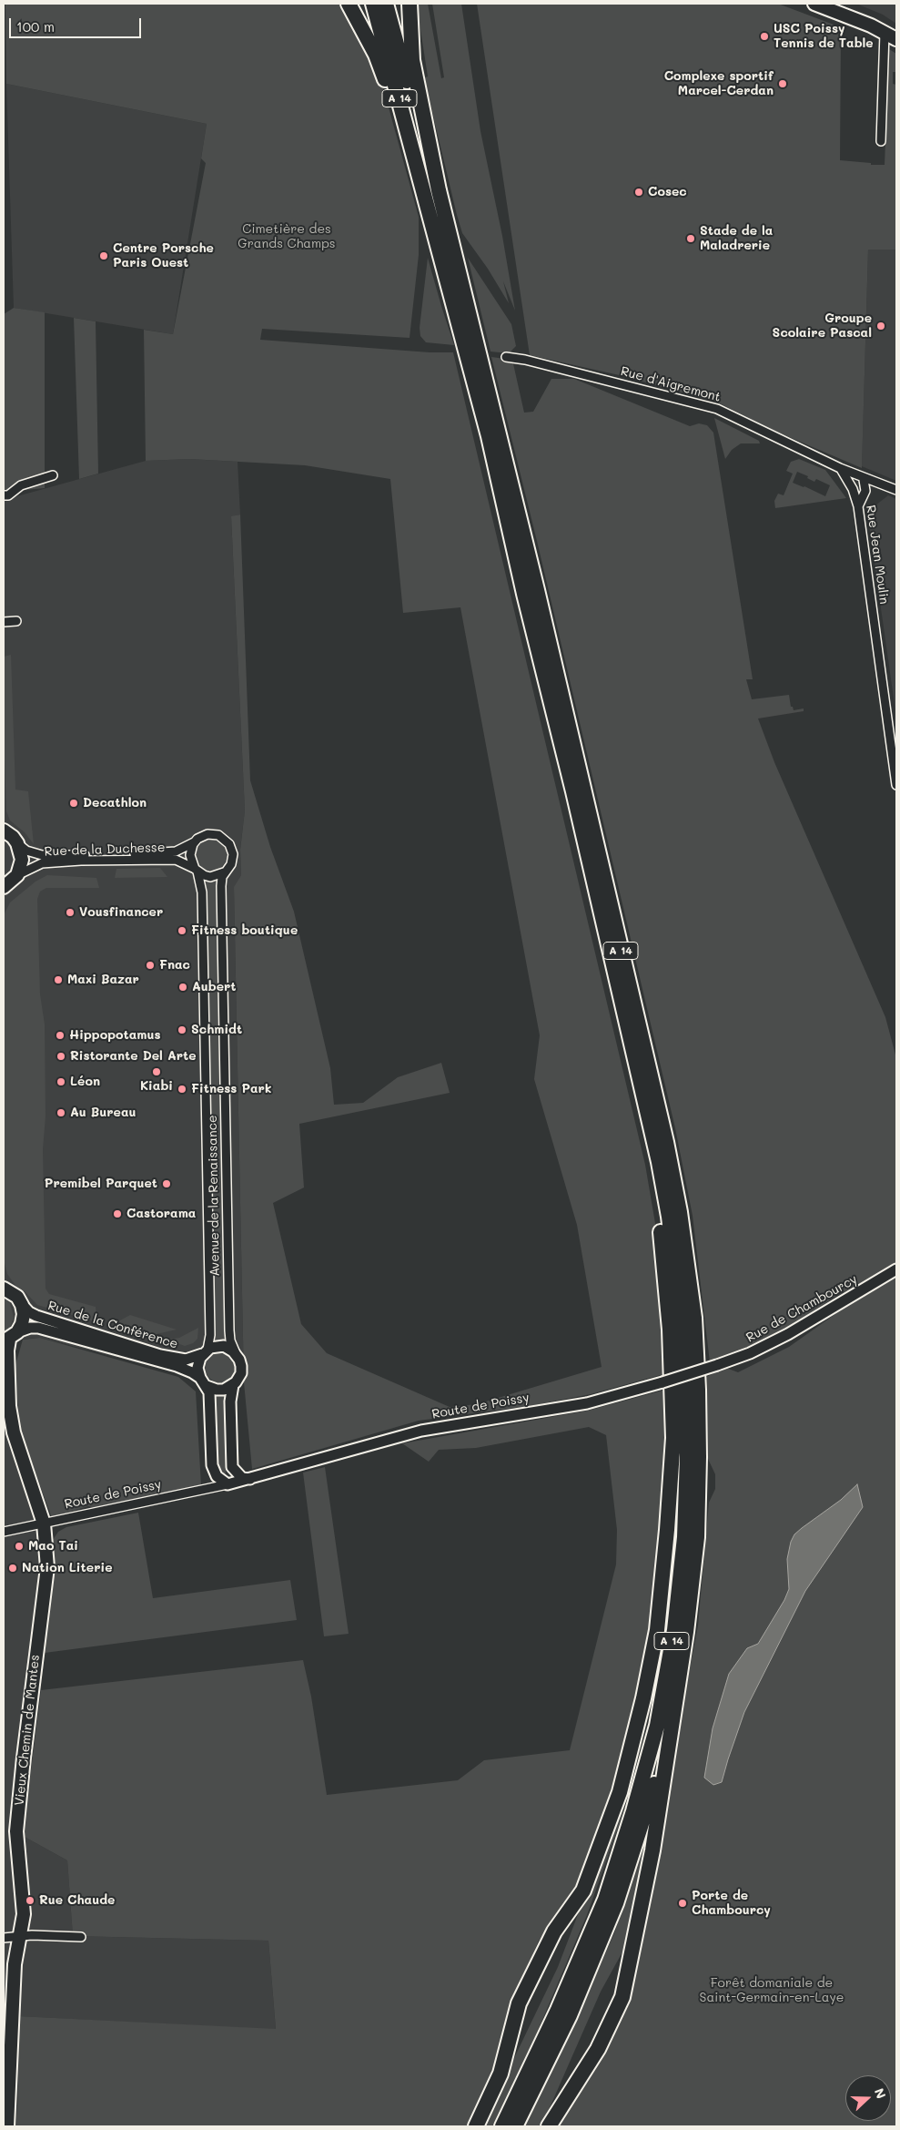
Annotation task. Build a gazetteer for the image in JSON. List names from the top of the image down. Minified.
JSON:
{"streets":{"highway":["A 14"],"main road":["Vieux Chemin de Mantes"],"street":["Rue d'Aigremont","Rue Jean Moulin","Rue de la Duchesse","Avenue de la Renaissance","Rue de Chambourcy","Rue de la Conférence","Route de Poissy"]},"crossings":[["Rue d'Aigremont","Rue Jean Moulin"],["Rue de la Duchesse","Avenue de la Renaissance"],["Avenue de la Renaissance","Rue de la Conférence"],["Rue de Chambourcy","Route de Poissy"],["Rue de la Conférence","Vieux Chemin de Mantes"],["Route de Poissy","Vieux Chemin de Mantes"]],"parks":["Cimetière des Grands Champs","Forêt domaniale de Saint-Germain-en-Laye"],"places":["USC Poissy Tennis de Table","Complexe sportif Marcel-Cerdan","Cosec","Stade de la Maladrerie","Centre Porsche Paris Ouest","Groupe Scolaire Pascal","Decathlon","Vousfinancer","Fitness boutique","Fnac","Maxi Bazar","Aubert","Schmidt","Hippopotamus","Ristorante Del Arte","Kiabi","Léon","Fitness Park","Au Bureau","Premibel Parquet","Castorama","Mao Tai","Nation Literie","Rue Chaude","Porte de Chambourcy"],"scale_bar":"100 m","north":"right"}
